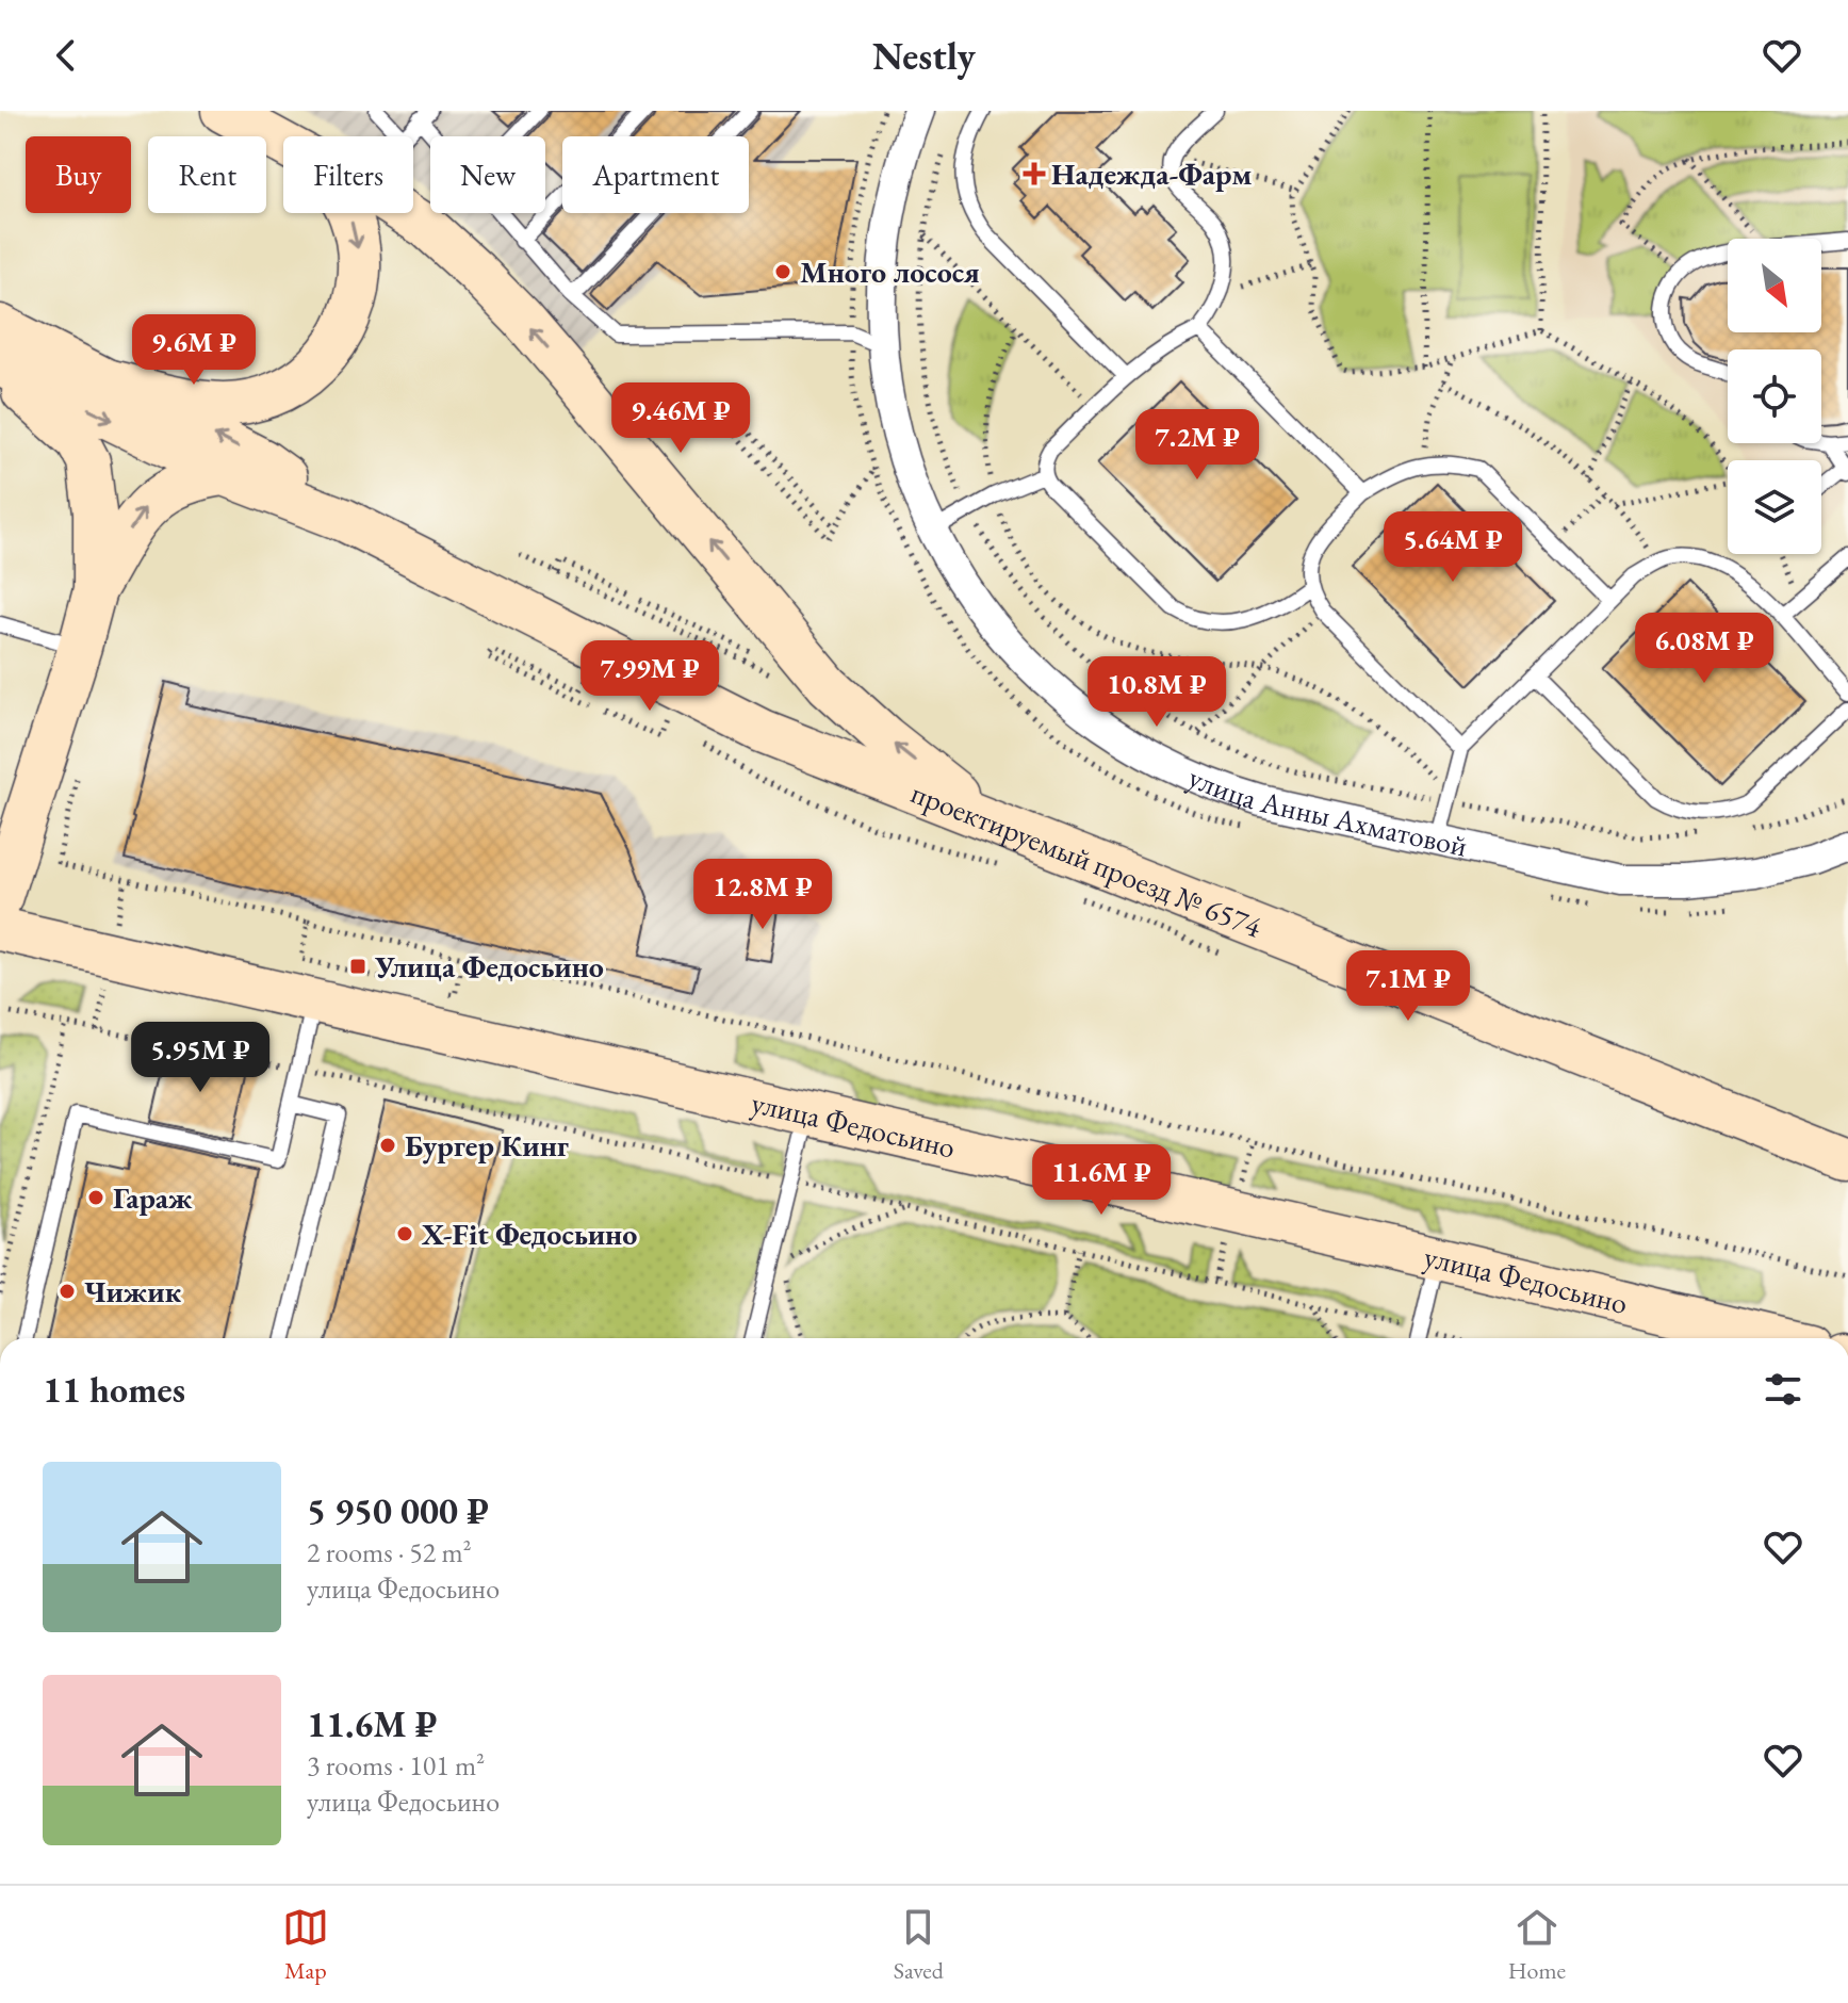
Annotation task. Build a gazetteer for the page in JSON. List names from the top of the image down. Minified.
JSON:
{"streets":{"main road":["проектируемый проезд № 6574","улица Федосьино"],"street":["улица Анны Ахматовой"]},"places":{"health":["Надежда-Фарм"],"other":["Много лосося","Бургер Кинг","Гараж","X-Fit Федосьино","Чижик"],"transit":["Улица Федосьино"]},"north":"bottom right","page":{"header":"Nestly","chip":["Buy","Rent","Filters","New","Apartment"],"price":["9.6M ₽","9.46M ₽","7.2M ₽","5.64M ₽","6.08M ₽","7.99M ₽","10.8M ₽","12.8M ₽","7.1M ₽","5.95M ₽","11.6M ₽"],"heading":"11 homes","list":[{"name":"5 950 000 ₽","note":"2 rooms · 52 m² · улица Федосьино"},{"name":"11.6M ₽","note":"3 rooms · 101 m² · улица Федосьино"}],"tabs":["Map","Saved","Home"]}}
